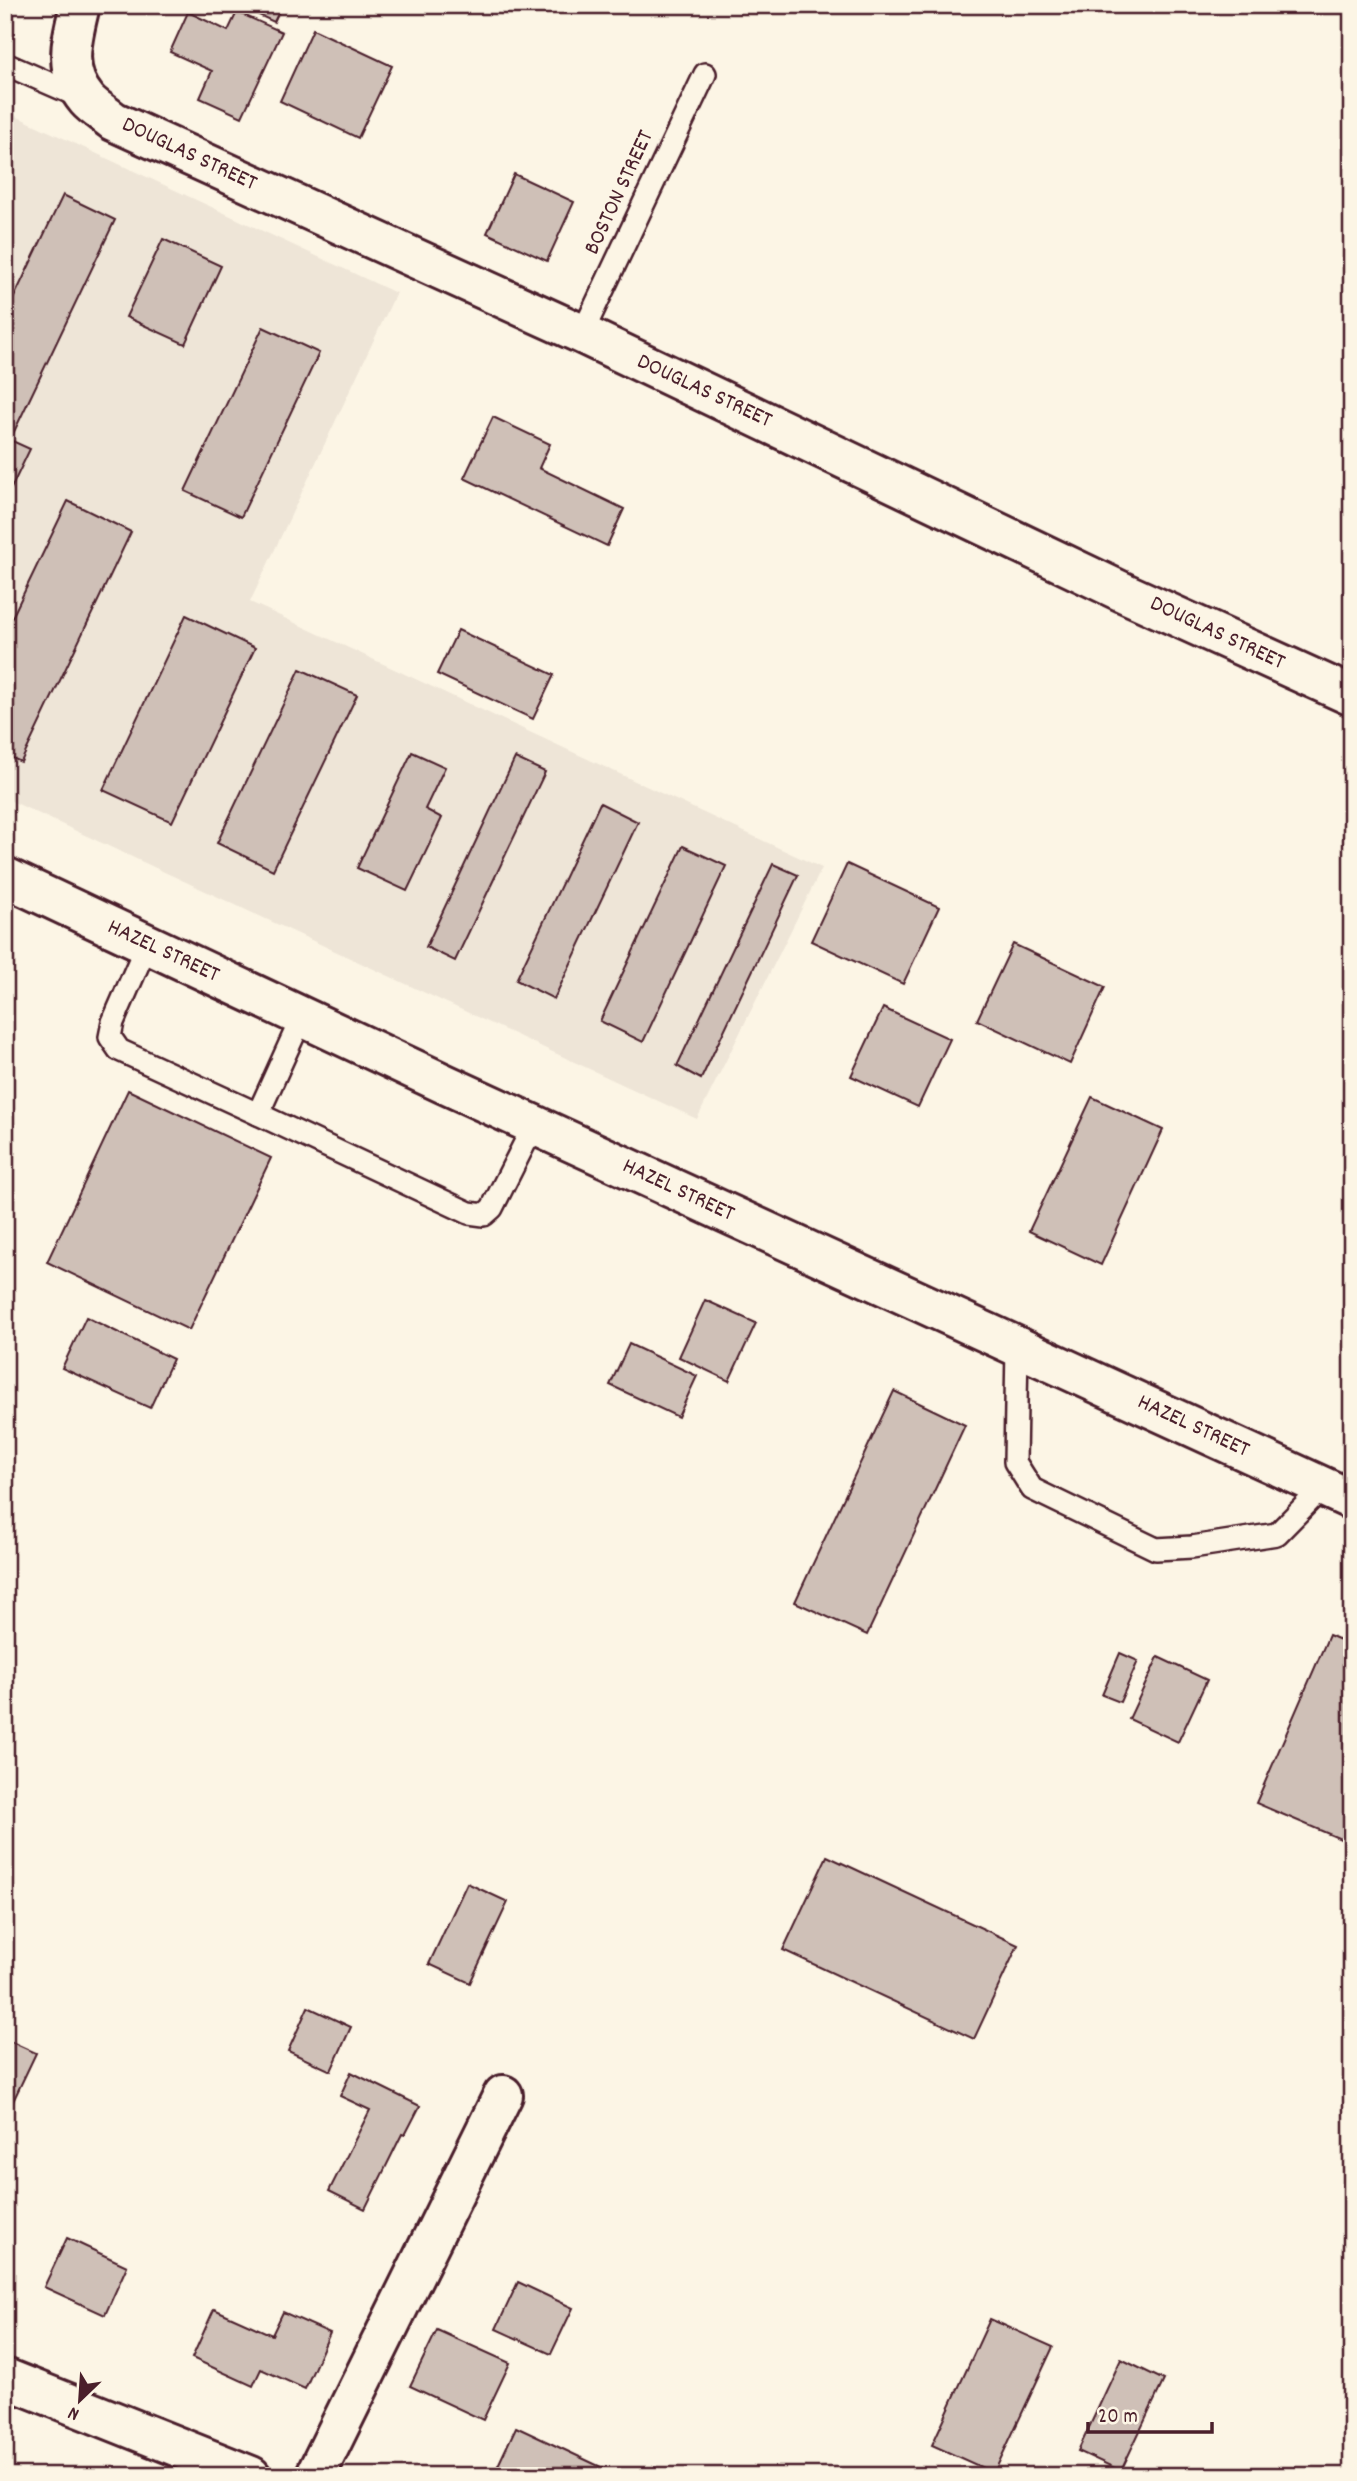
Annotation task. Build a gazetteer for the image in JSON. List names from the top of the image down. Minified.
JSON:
{"streets":{"street":["DOUGLAS STREET","HAZEL STREET"],"lane":["BOSTON STREET"]},"crossings":[["DOUGLAS STREET","BOSTON STREET"]],"scale_bar":"20 m","north":"bottom left"}
